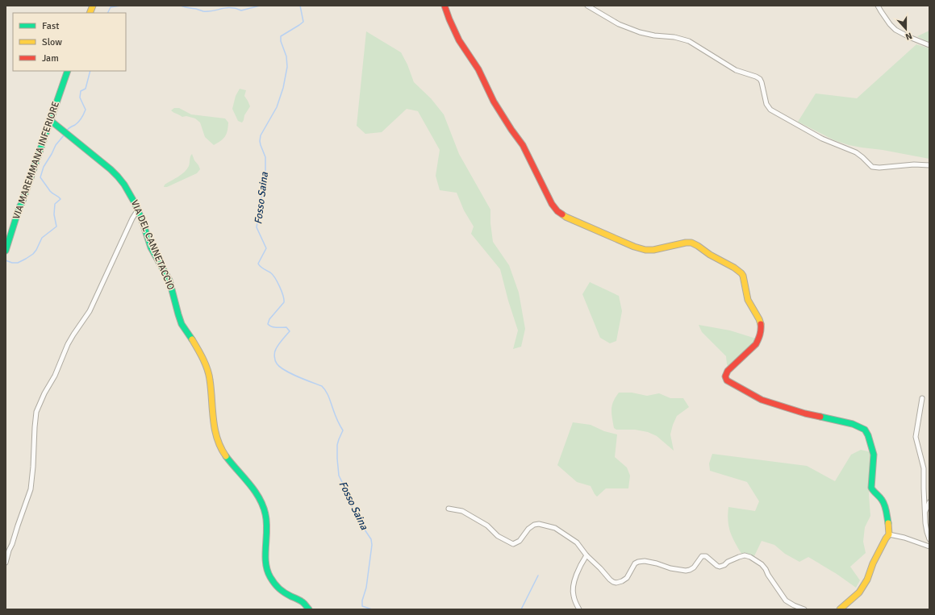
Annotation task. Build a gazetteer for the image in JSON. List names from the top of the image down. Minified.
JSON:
{"streets":{"street":["VIA MAREMMANA INFERIORE","VIA DEL CANNETACCIO"]},"crossings":[["VIA MAREMMANA INFERIORE","VIA DEL CANNETACCIO"]],"water":["Fosso Saina"],"legend":["Fast","Slow","Jam"],"north":"bottom"}
